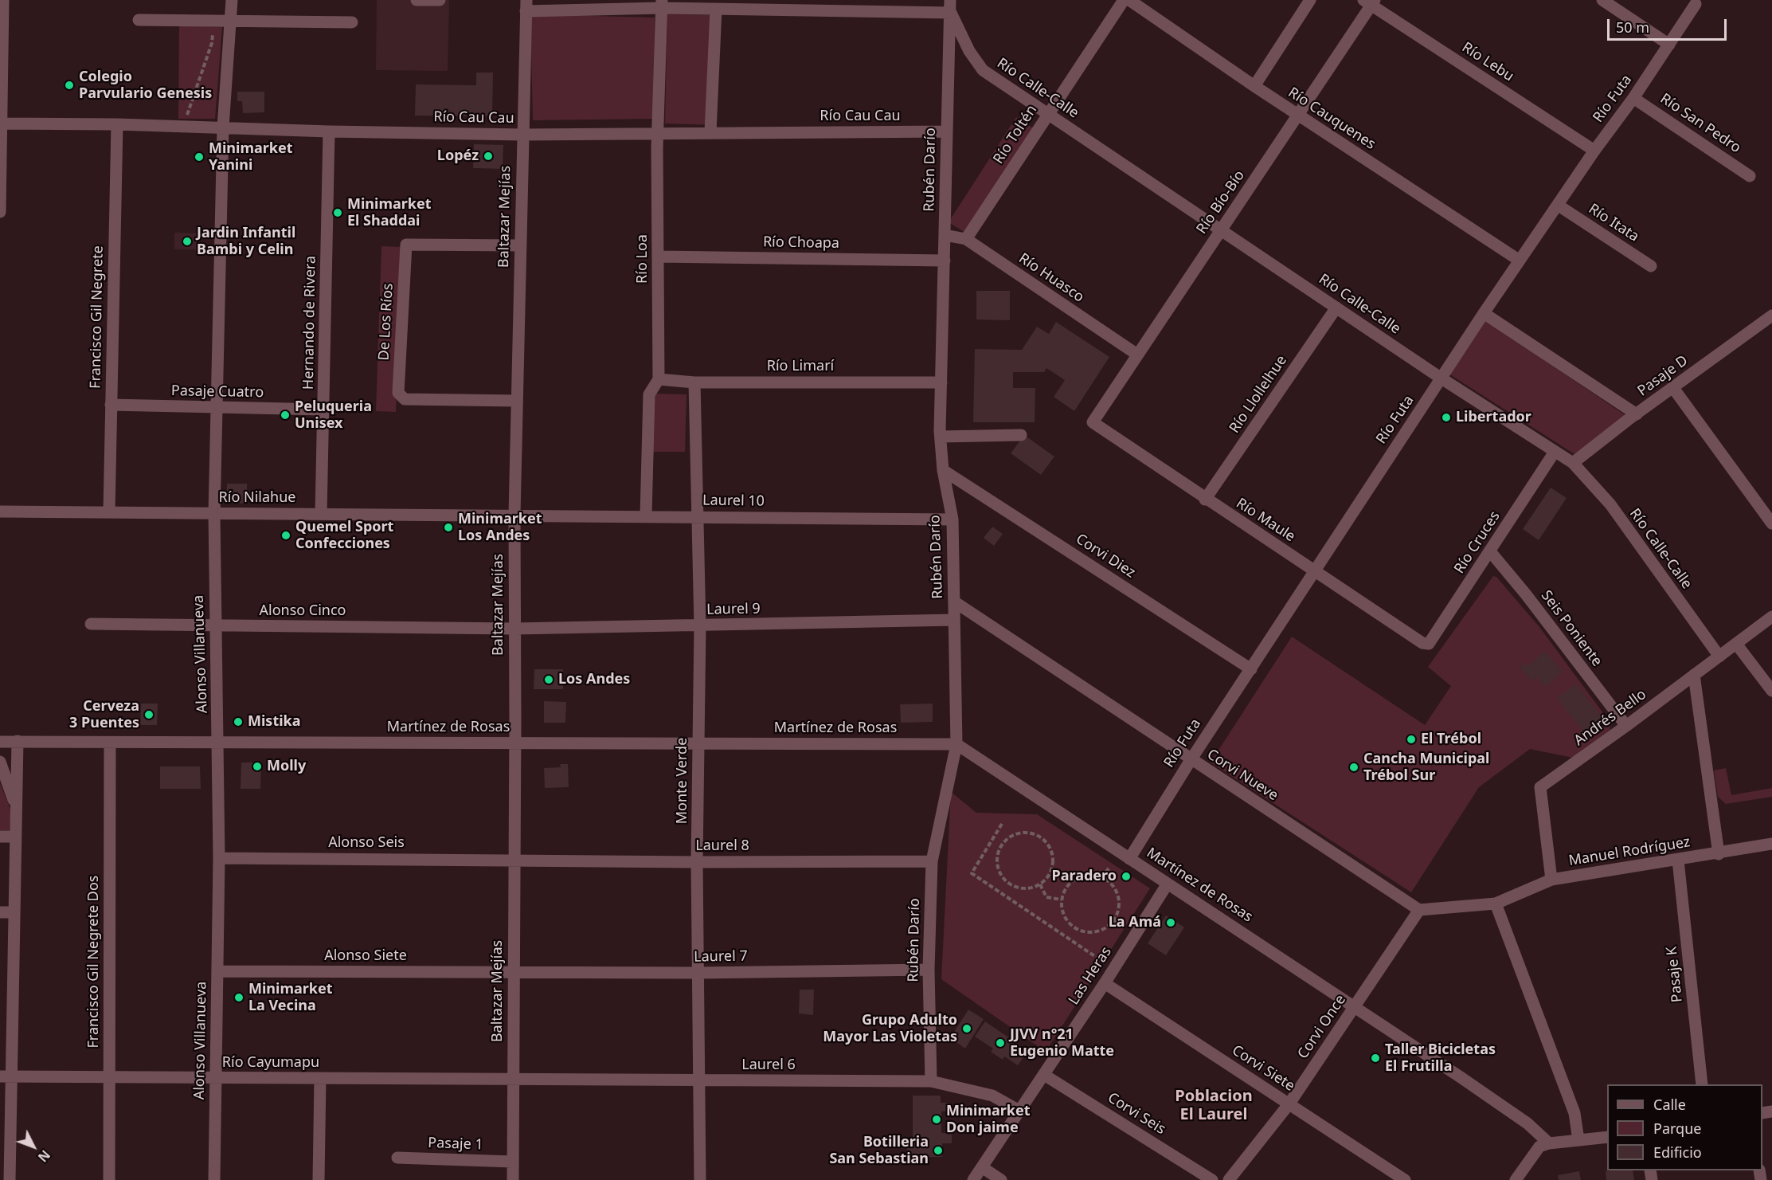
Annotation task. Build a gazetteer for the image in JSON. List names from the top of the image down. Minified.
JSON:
{"streets":{"street":["Río Lebu","Río Calle-Calle","Río Futa","Río Cau Cau","Río Cauquenes","Río San Pedro","Río Toltén","Rubén Darío","Río Bío-Bío","Baltazar Mejías","Río Itata","Río Choapa","Río Loa","Río Huasco","Francisco Gil Negrete","De Los Ríos","Hernando de Rivera","Río Limarí","Pasaje D","Pasaje Cuatro","Río Llollelhue","Río Nilahue","Laurel 10","Río Maule","Río Cruces","Corvi Diez","Laurel 9","Alonso Cinco","Seis Poniente","Alonso Villanueva","Andrés Bello","Martínez de Rosas","Corvi Nueve","Monte Verde","Alonso Seis","Laurel 8","Manuel Rodríguez","Alonso Siete","Laurel 7","Francisco Gil Negrete Dos","Pasaje K","Las Heras","Corvi Once","Río Cayumapu","Laurel 6","Corvi Siete","Corvi Seis","Pasaje 1"]},"crossings":[["Río Lebu","Río Futa"],["Río Lebu","Río Bío-Bío"],["Río Calle-Calle","Río Futa"],["Río Calle-Calle","Río Toltén"],["Río Calle-Calle","Rubén Darío"],["Río Calle-Calle","Río Bío-Bío"],["Río Calle-Calle","Pasaje D"],["Río Calle-Calle","Río Llollelhue"],["Río Calle-Calle","Río Cruces"],["Río Calle-Calle","Andrés Bello"],["Río Futa","Río Cauquenes"],["Río Futa","Río San Pedro"],["Río Futa","Río Itata"],["Río Futa","Río Maule"],["Río Futa","Corvi Diez"],["Río Futa","Martínez de Rosas"],["Río Futa","Corvi Nueve"],["Río Cau Cau","Rubén Darío"],["Río Cau Cau","Baltazar Mejías"],["Río Cau Cau","Río Loa"],["Río Cau Cau","Francisco Gil Negrete"],["Río Cau Cau","Hernando de Rivera"],["Río Cau Cau","Alonso Villanueva"],["Río Cauquenes","Río Bío-Bío"],["Río Toltén","Río Huasco"],["Rubén Darío","Río Choapa"],["Rubén Darío","Río Huasco"],["Rubén Darío","Río Limarí"],["Rubén Darío","Laurel 10"],["Rubén Darío","Corvi Diez"],["Rubén Darío","Laurel 9"],["Rubén Darío","Martínez de Rosas"],["Rubén Darío","Corvi Nueve"],["Rubén Darío","Laurel 8"],["Rubén Darío","Laurel 7"],["Rubén Darío","Laurel 6"],["Río Bío-Bío","Río Huasco"],["Río Bío-Bío","Río Maule"],["Baltazar Mejías","De Los Ríos"],["Baltazar Mejías","Río Nilahue"],["Baltazar Mejías","Laurel 10"],["Baltazar Mejías","Laurel 9"],["Baltazar Mejías","Alonso Cinco"],["Baltazar Mejías","Martínez de Rosas"],["Baltazar Mejías","Alonso Seis"],["Baltazar Mejías","Laurel 8"],["Baltazar Mejías","Alonso Siete"],["Baltazar Mejías","Laurel 7"],["Baltazar Mejías","Río Cayumapu"],["Baltazar Mejías","Laurel 6"],["Baltazar Mejías","Pasaje 1"],["Río Choapa","Río Loa"],["Río Loa","Río Limarí"],["Río Loa","Laurel 10"],["Francisco Gil Negrete","Pasaje Cuatro"],["Francisco Gil Negrete","Río Nilahue"],["Hernando de Rivera","Pasaje Cuatro"],["Hernando de Rivera","Río Nilahue"],["Río Limarí","Monte Verde"],["Pasaje Cuatro","Alonso Villanueva"],["Río Llollelhue","Río Maule"],["Río Nilahue","Laurel 10"],["Río Nilahue","Alonso Villanueva"],["Laurel 10","Monte Verde"],["Río Maule","Río Cruces"],["Río Cruces","Seis Poniente"],["Laurel 9","Alonso Cinco"],["Laurel 9","Monte Verde"],["Alonso Cinco","Alonso Villanueva"],["Seis Poniente","Andrés Bello"],["Alonso Villanueva","Martínez de Rosas"],["Alonso Villanueva","Alonso Seis"],["Alonso Villanueva","Alonso Siete"],["Alonso Villanueva","Río Cayumapu"],["Andrés Bello","Manuel Rodríguez"],["Martínez de Rosas","Monte Verde"],["Martínez de Rosas","Francisco Gil Negrete Dos"],["Martínez de Rosas","Las Heras"],["Martínez de Rosas","Corvi Once"],["Corvi Nueve","Manuel Rodríguez"],["Corvi Nueve","Corvi Once"],["Monte Verde","Laurel 8"],["Monte Verde","Laurel 7"],["Monte Verde","Laurel 6"],["Alonso Seis","Laurel 8"],["Manuel Rodríguez","Pasaje K"],["Manuel Rodríguez","Corvi Once"],["Alonso Siete","Laurel 7"],["Francisco Gil Negrete Dos","Río Cayumapu"],["Las Heras","Laurel 6"],["Las Heras","Corvi Siete"],["Las Heras","Corvi Seis"],["Corvi Once","Corvi Siete"],["Río Cayumapu","Laurel 6"]],"districts":["Poblacion El Laurel"],"places":["Colegio Parvulario Genesis","Lopéz","Minimarket Yanini","Minimarket El Shaddai","Jardin Infantil Bambi y Celin","Peluqueria Unisex","Libertador","Minimarket Los Andes","Quemel Sport Confecciones","Los Andes","Cerveza 3 Puentes","Mistika","El Trébol","Molly","Cancha Municipal Trébol Sur","Paradero","La Amá","Minimarket La Vecina","Grupo Adulto Mayor Las Violetas","JJVV n°21 Eugenio Matte","Taller Bicicletas El Frutilla","Minimarket Don jaime","Botilleria San Sebastian"],"legend":["Calle","Parque","Edificio"],"scale_bar":"50 m","north":"bottom right"}
